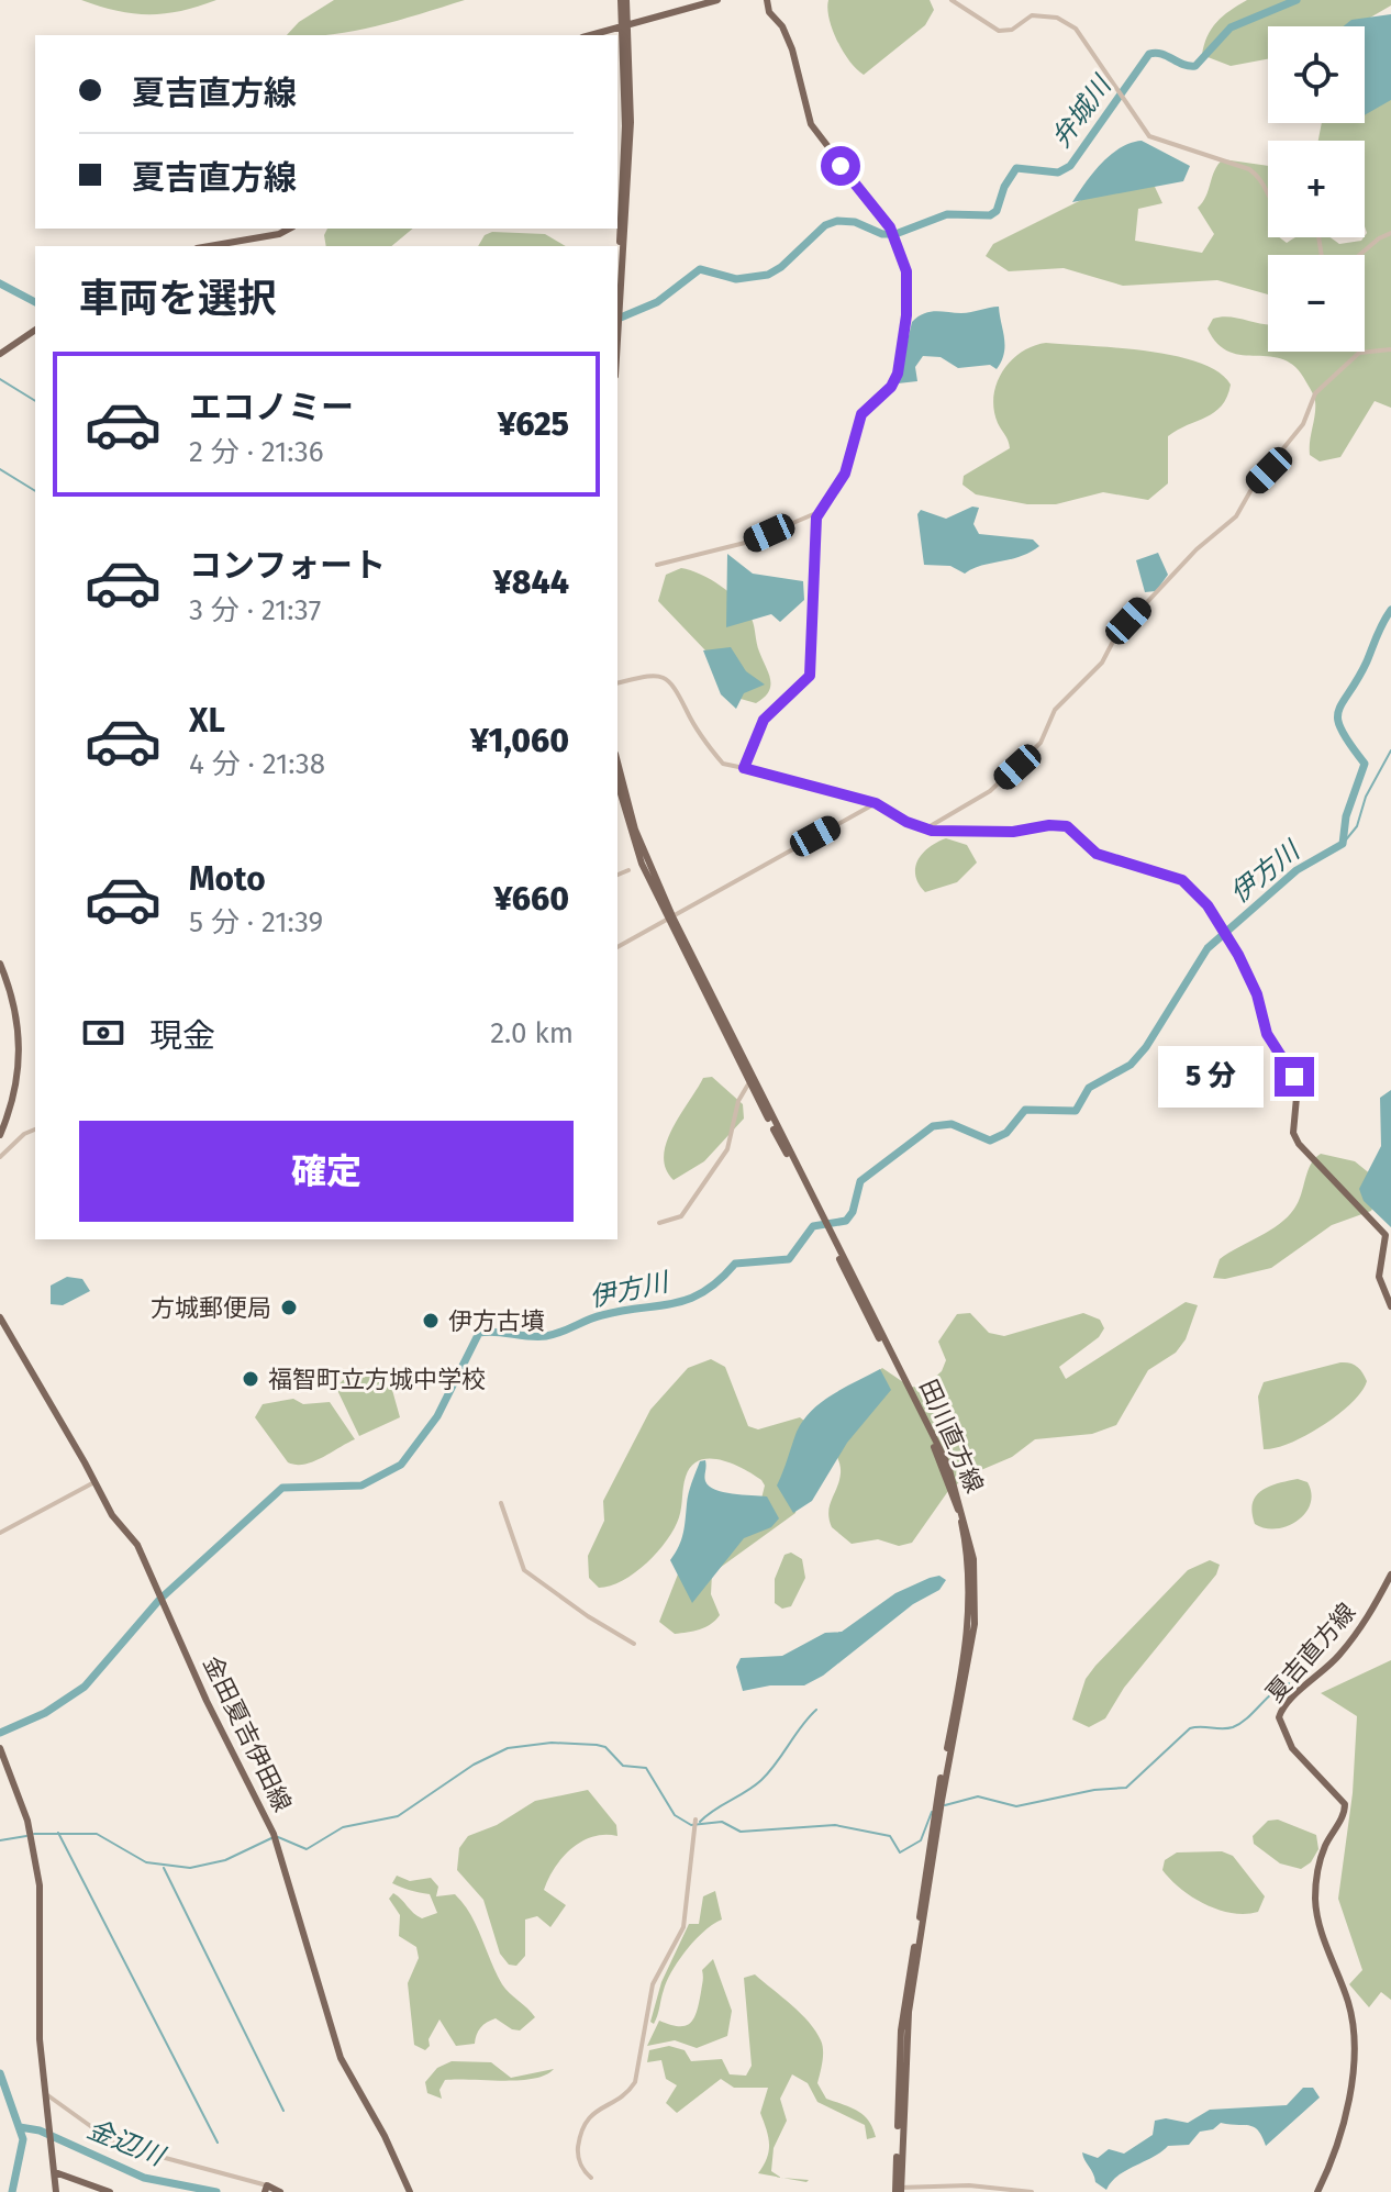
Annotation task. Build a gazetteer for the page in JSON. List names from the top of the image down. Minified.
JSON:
{"streets":{"main road":["田川直方線","夏吉直方線","金田夏吉伊田線"]},"water":["弁城川","伊方川","金辺川"],"places":["方城郵便局","伊方古墳","福智町立方城中学校"],"page":{"map_buttons":["+","−"],"banner":["夏吉直方線","夏吉直方線"],"heading":"車両を選択","list":[{"name":"エコノミー","note":"2 分 · 21:36","value":"¥625"},{"name":"コンフォート","note":"3 分 · 21:37","value":"¥844"},{"name":"XL","note":"4 分 · 21:38","value":"¥1,060"},{"name":"Moto","note":"5 分 · 21:39","value":"¥660"}],"pay":["現金","2.0 km"],"bubble":"5 分","buttons":"確定"}}
